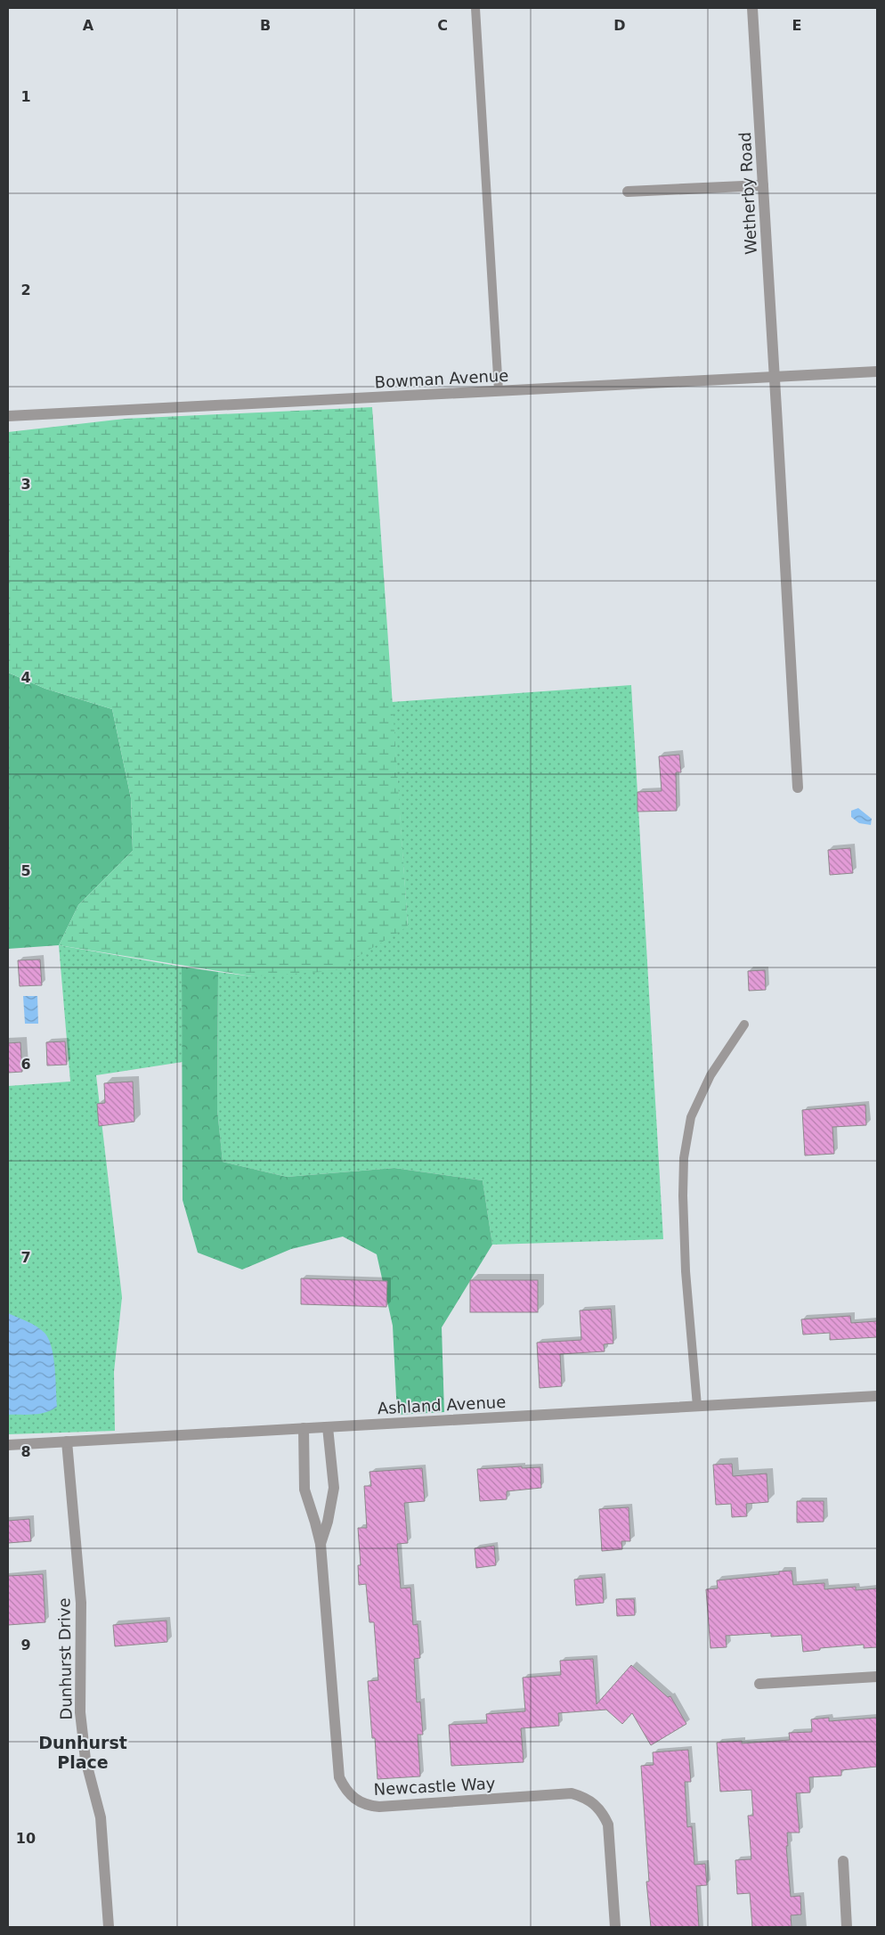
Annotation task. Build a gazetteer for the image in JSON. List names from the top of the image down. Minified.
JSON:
{"streets":{"street":["Wetherby Road","Bowman Avenue","Ashland Avenue","Dunhurst Drive","Newcastle Way"]},"crossings":[["Wetherby Road","Bowman Avenue"],["Ashland Avenue","Dunhurst Drive"],["Ashland Avenue","Newcastle Way"]],"districts":["Dunhurst Place"],"grid":{"columns":["A","B","C","D","E"],"rows":["1","2","3","4","5","6","7","8","9","10"]}}
